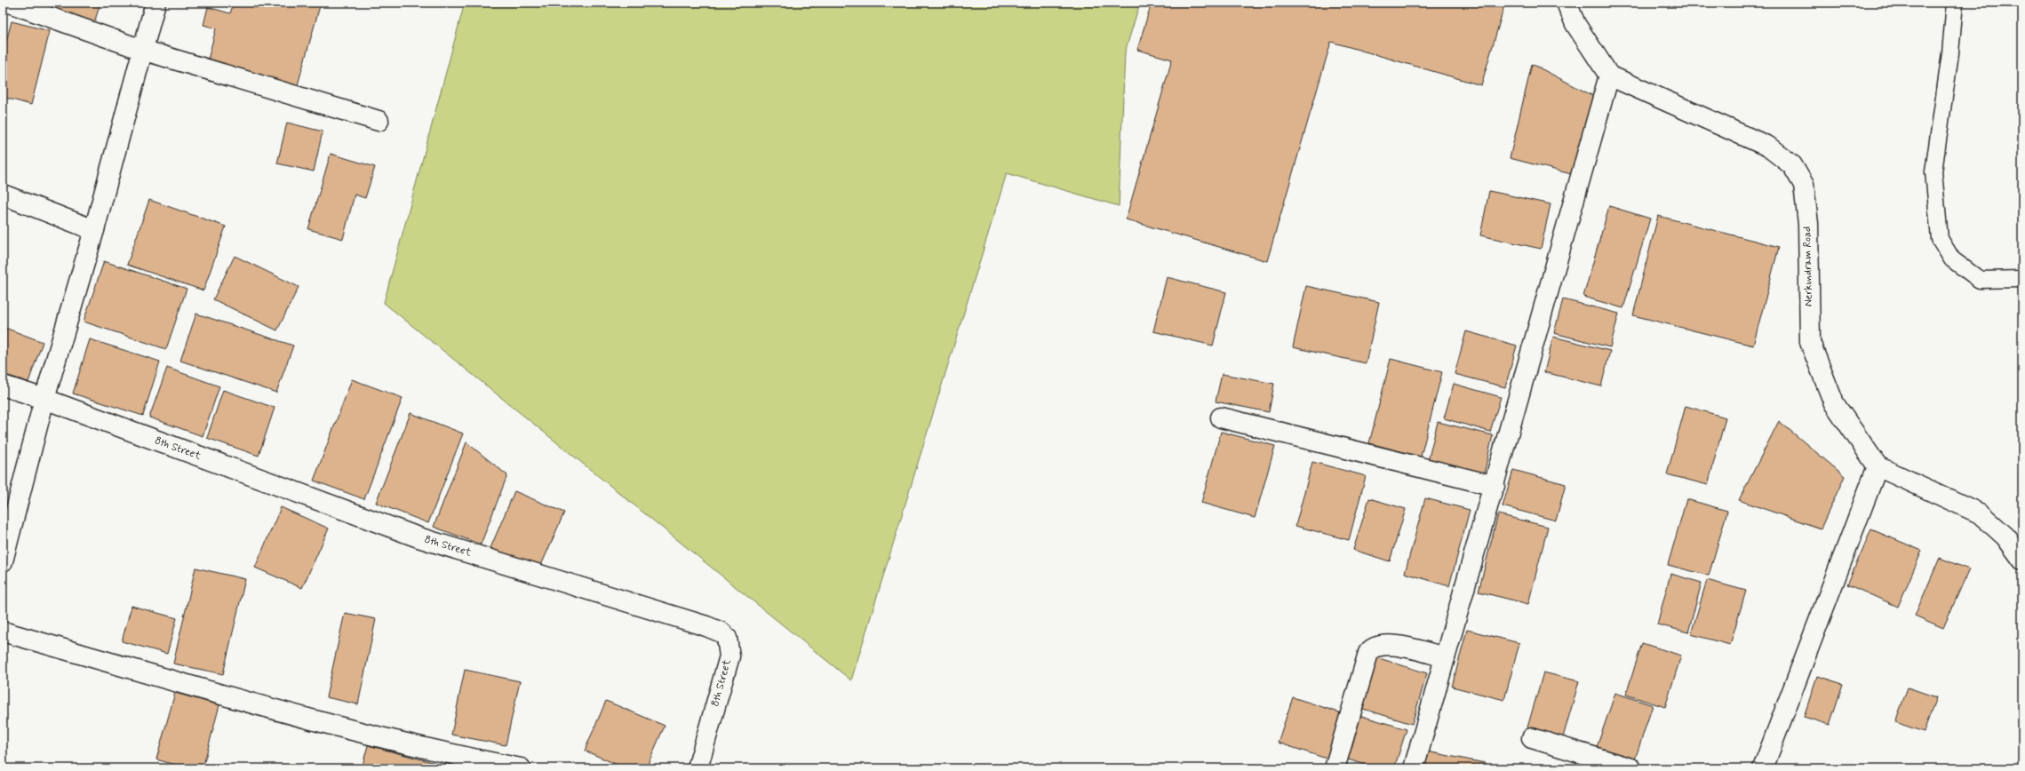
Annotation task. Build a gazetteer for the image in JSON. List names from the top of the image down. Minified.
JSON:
{"streets":{"street":["Nerkundram Road","8th Street"]}}
